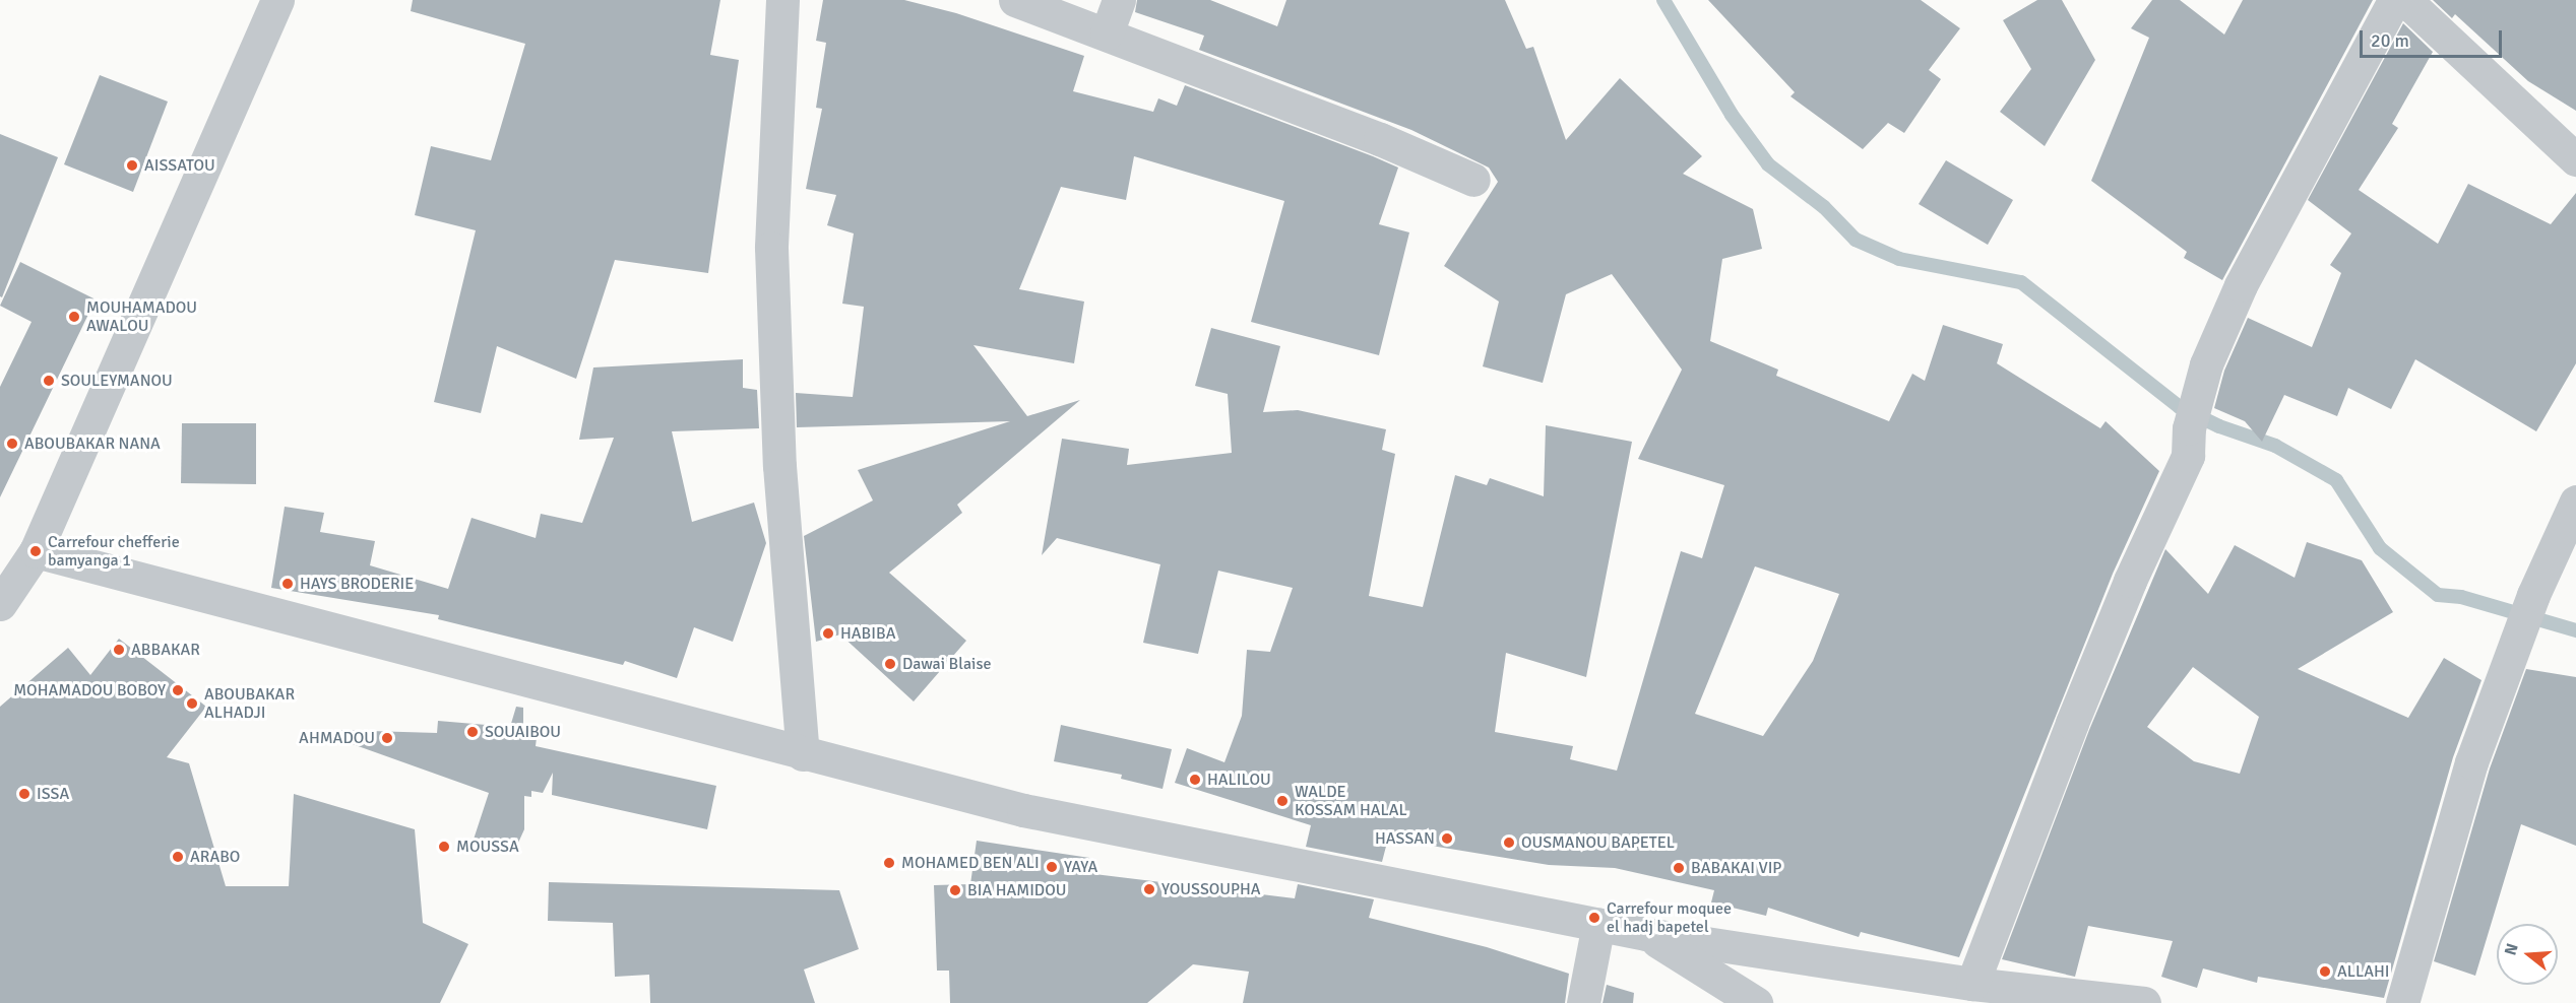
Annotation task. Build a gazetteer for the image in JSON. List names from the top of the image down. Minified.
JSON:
{"places":["AISSATOU","MOUHAMADOU AWALOU","SOULEYMANOU","ABOUBAKAR NANA","Carrefour chefferie bamyanga 1","HAYS BRODERIE","HABIBA","ABBAKAR","Dawai Blaise","MOHAMADOU BOBOY","ABOUBAKAR ALHADJI","SOUAIBOU","AHMADOU","HALILOU","ISSA","WALDE KOSSAM HALAL","HASSAN","OUSMANOU BAPETEL","MOUSSA","ARABO","MOHAMED BEN ALI","YAYA","BABAKAI VIP","YOUSSOUPHA","BIA HAMIDOU","Carrefour moquee el hadj bapetel","ALLAHI"],"scale_bar":"20 m","north":"left"}
